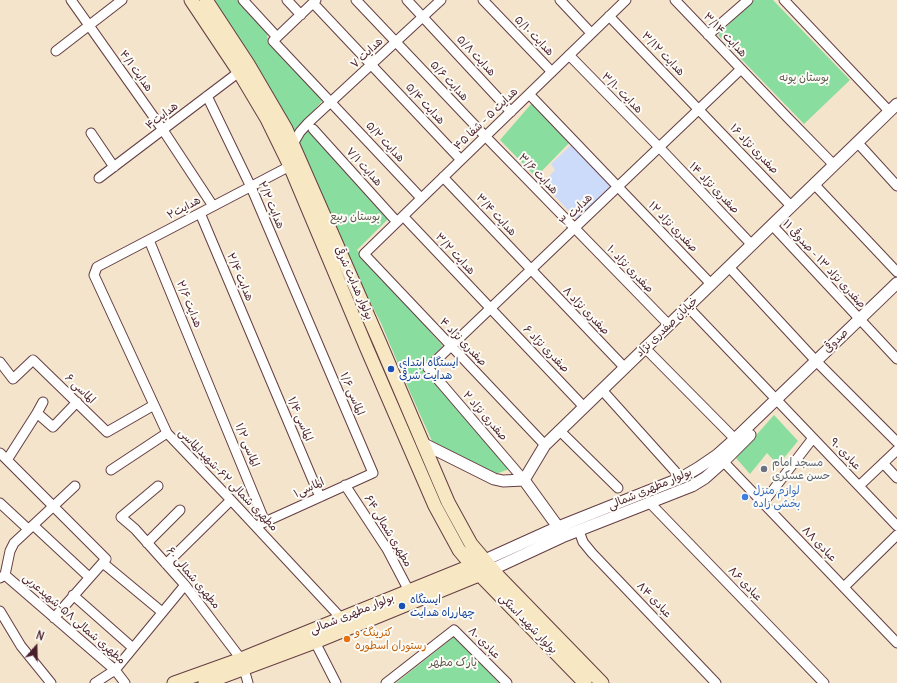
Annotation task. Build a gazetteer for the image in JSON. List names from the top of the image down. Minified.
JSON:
{"streets":{"main road":["بولوار هدایت شرقی","بولوار مطهری شمالی","بولوار شهید استکی"],"street":["هدایت ۳/۱۴","هدایت ۵/۱۰","هدایت ۷","هدایت ۳/۱۲","هدایت ۵/۸","هدایت ۴/۱","هدایت ۵/۶","هدایت ۳/۱۰","هدایت ۵/۴","هدایت۴","هدایت ۵ - شفا ۴۵","هدایت ۵/۲","صفدری نژاد ۱۶","هدایت ۷/۱","هدایت ۳/۶","صفدری نژاد ۱۴","هدایت ۲/۲","هدایت۲","هدایت ۳","هدایت ۳/۴","صفدری نژاد ۱۲","هدایت ۳/۲","صفدری نژاد ۱۳ - صدوقی ۱۱","صفدری نژاد ۱۰","هدایت ۲/۴","هدایت ۲/۶","صفدری نژاد ۸","خیابان صفدری نژاد","صدوقی","صفدری نژاد ۴","صفدری نژاد ۶","الماسی ۶","الماسی ۱/۶","صفدری نژاد ۲","الماسی ۱/۴","الماسی ۱/۲","عبادی ۹۰","مطهری شمالی ۶۲-شهیدالماسی","الماسی۱","مطهری شمالی ۶۴","عبادی ۸۸","مطهری شمالی ۶۰","عبادی ۸۶","عبادی ۸۴","مطهری شمالی ۵۸-شهیدعربی","عبادی ۸۰"]},"crossings":[["هدایت ۳/۱۴","هدایت ۳"],["هدایت ۳/۱۴","خیابان صفدری نژاد"],["هدایت ۵/۱۰","هدایت ۵ - شفا ۴۵"],["هدایت ۷","هدایت ۵/۸"],["هدایت ۷","هدایت ۵/۶"],["هدایت ۷","هدایت ۵/۴"],["هدایت ۷","هدایت ۵/۲"],["هدایت ۷","هدایت ۷/۱"],["هدایت ۷","بولوار هدایت شرقی"],["هدایت ۳/۱۲","هدایت ۵ - شفا ۴۵"],["هدایت ۳/۱۲","صفدری نژاد ۱۶"],["هدایت ۳/۱۲","هدایت ۳"],["هدایت ۵/۸","هدایت ۵ - شفا ۴۵"],["هدایت ۴/۱","هدایت۴"],["هدایت ۴/۱","هدایت۲"],["هدایت ۵/۶","هدایت ۵ - شفا ۴۵"],["هدایت ۵/۶","هدایت ۳/۶"],["هدایت ۳/۱۰","هدایت ۵ - شفا ۴۵"],["هدایت ۳/۱۰","صفدری نژاد ۱۴"],["هدایت ۳/۱۰","هدایت ۳"],["هدایت ۵/۴","هدایت ۵ - شفا ۴۵"],["هدایت۴","هدایت ۲/۲"],["هدایت۴","بولوار هدایت شرقی"],["هدایت ۵ - شفا ۴۵","هدایت ۵/۲"],["هدایت ۵ - شفا ۴۵","هدایت ۷/۱"],["هدایت ۵ - شفا ۴۵","هدایت ۳/۶"],["هدایت ۵ - شفا ۴۵","هدایت ۳/۴"],["هدایت ۵ - شفا ۴۵","صفدری نژاد ۱۲"],["هدایت ۵ - شفا ۴۵","هدایت ۳/۲"],["هدایت ۵ - شفا ۴۵","صفدری نژاد ۴"],["صفدری نژاد ۱۶","هدایت ۳"],["صفدری نژاد ۱۶","خیابان صفدری نژاد"],["هدایت ۷/۱","هدایت ۳/۲"],["هدایت ۳/۶","هدایت ۳"],["هدایت ۳/۶","صفدری نژاد ۱۰"],["صفدری نژاد ۱۴","هدایت ۳"],["صفدری نژاد ۱۴","خیابان صفدری نژاد"],["هدایت ۲/۲","هدایت۲"],["هدایت ۲/۲","الماسی ۱/۶"],["هدایت۲","هدایت ۲/۴"],["هدایت۲","بولوار هدایت شرقی"],["هدایت۲","هدایت ۲/۶"],["هدایت۲","مطهری شمالی ۶۲-شهیدالماسی"],["هدایت ۳","هدایت ۳/۴"],["هدایت ۳","صفدری نژاد ۱۲"],["هدایت ۳","هدایت ۳/۲"],["هدایت ۳","صفدری نژاد ۱۰"],["هدایت ۳","صفدری نژاد ۸"],["هدایت ۳","صفدری نژاد ۴"],["هدایت ۳","صفدری نژاد ۶"],["هدایت ۳","صفدری نژاد ۲"],["هدایت ۳/۴","صفدری نژاد ۸"],["صفدری نژاد ۱۲","خیابان صفدری نژاد"],["هدایت ۳/۲","صفدری نژاد ۶"],["صفدری نژاد ۱۳ - صدوقی ۱۱","خیابان صفدری نژاد"],["صفدری نژاد ۱۳ - صدوقی ۱۱","صدوقی"],["صفدری نژاد ۱۰","خیابان صفدری نژاد"],["هدایت ۲/۴","الماسی ۱/۴"],["بولوار هدایت شرقی","بولوار مطهری شمالی"],["بولوار هدایت شرقی","بولوار شهید استکی"],["هدایت ۲/۶","الماسی ۱/۲"],["صفدری نژاد ۸","خیابان صفدری نژاد"],["خیابان صفدری نژاد","صفدری نژاد ۴"],["خیابان صفدری نژاد","صفدری نژاد ۶"],["خیابان صفدری نژاد","صفدری نژاد ۲"],["خیابان صفدری نژاد","عبادی ۹۰"],["صدوقی","عبادی ۹۰"],["صدوقی","بولوار مطهری شمالی"],["الماسی ۶","مطهری شمالی ۶۲-شهیدالماسی"],["الماسی ۱/۶","الماسی۱"],["الماسی ۱/۴","الماسی۱"],["الماسی ۱/۲","الماسی۱"],["عبادی ۹۰","بولوار مطهری شمالی"],["مطهری شمالی ۶۲-شهیدالماسی","الماسی۱"],["مطهری شمالی ۶۲-شهیدالماسی","بولوار مطهری شمالی"],["الماسی۱","مطهری شمالی ۶۴"],["بولوار مطهری شمالی","مطهری شمالی ۶۴"],["بولوار مطهری شمالی","عبادی ۸۸"],["بولوار مطهری شمالی","مطهری شمالی ۶۰"],["بولوار مطهری شمالی","عبادی ۸۶"],["بولوار مطهری شمالی","عبادی ۸۴"],["بولوار مطهری شمالی","بولوار شهید استکی"]],"parks":["بوستان پونه","بوستان ربیع","پارک مطهر"],"places":["ایستگاه ابتدای هدایت شرقی","مسجد امام حسن عسکری","لوازم منزل بخشی زاده","ایستگاه چهارراه هدایت","کترینگ و رستوران اسطوره"],"north":"top"}
